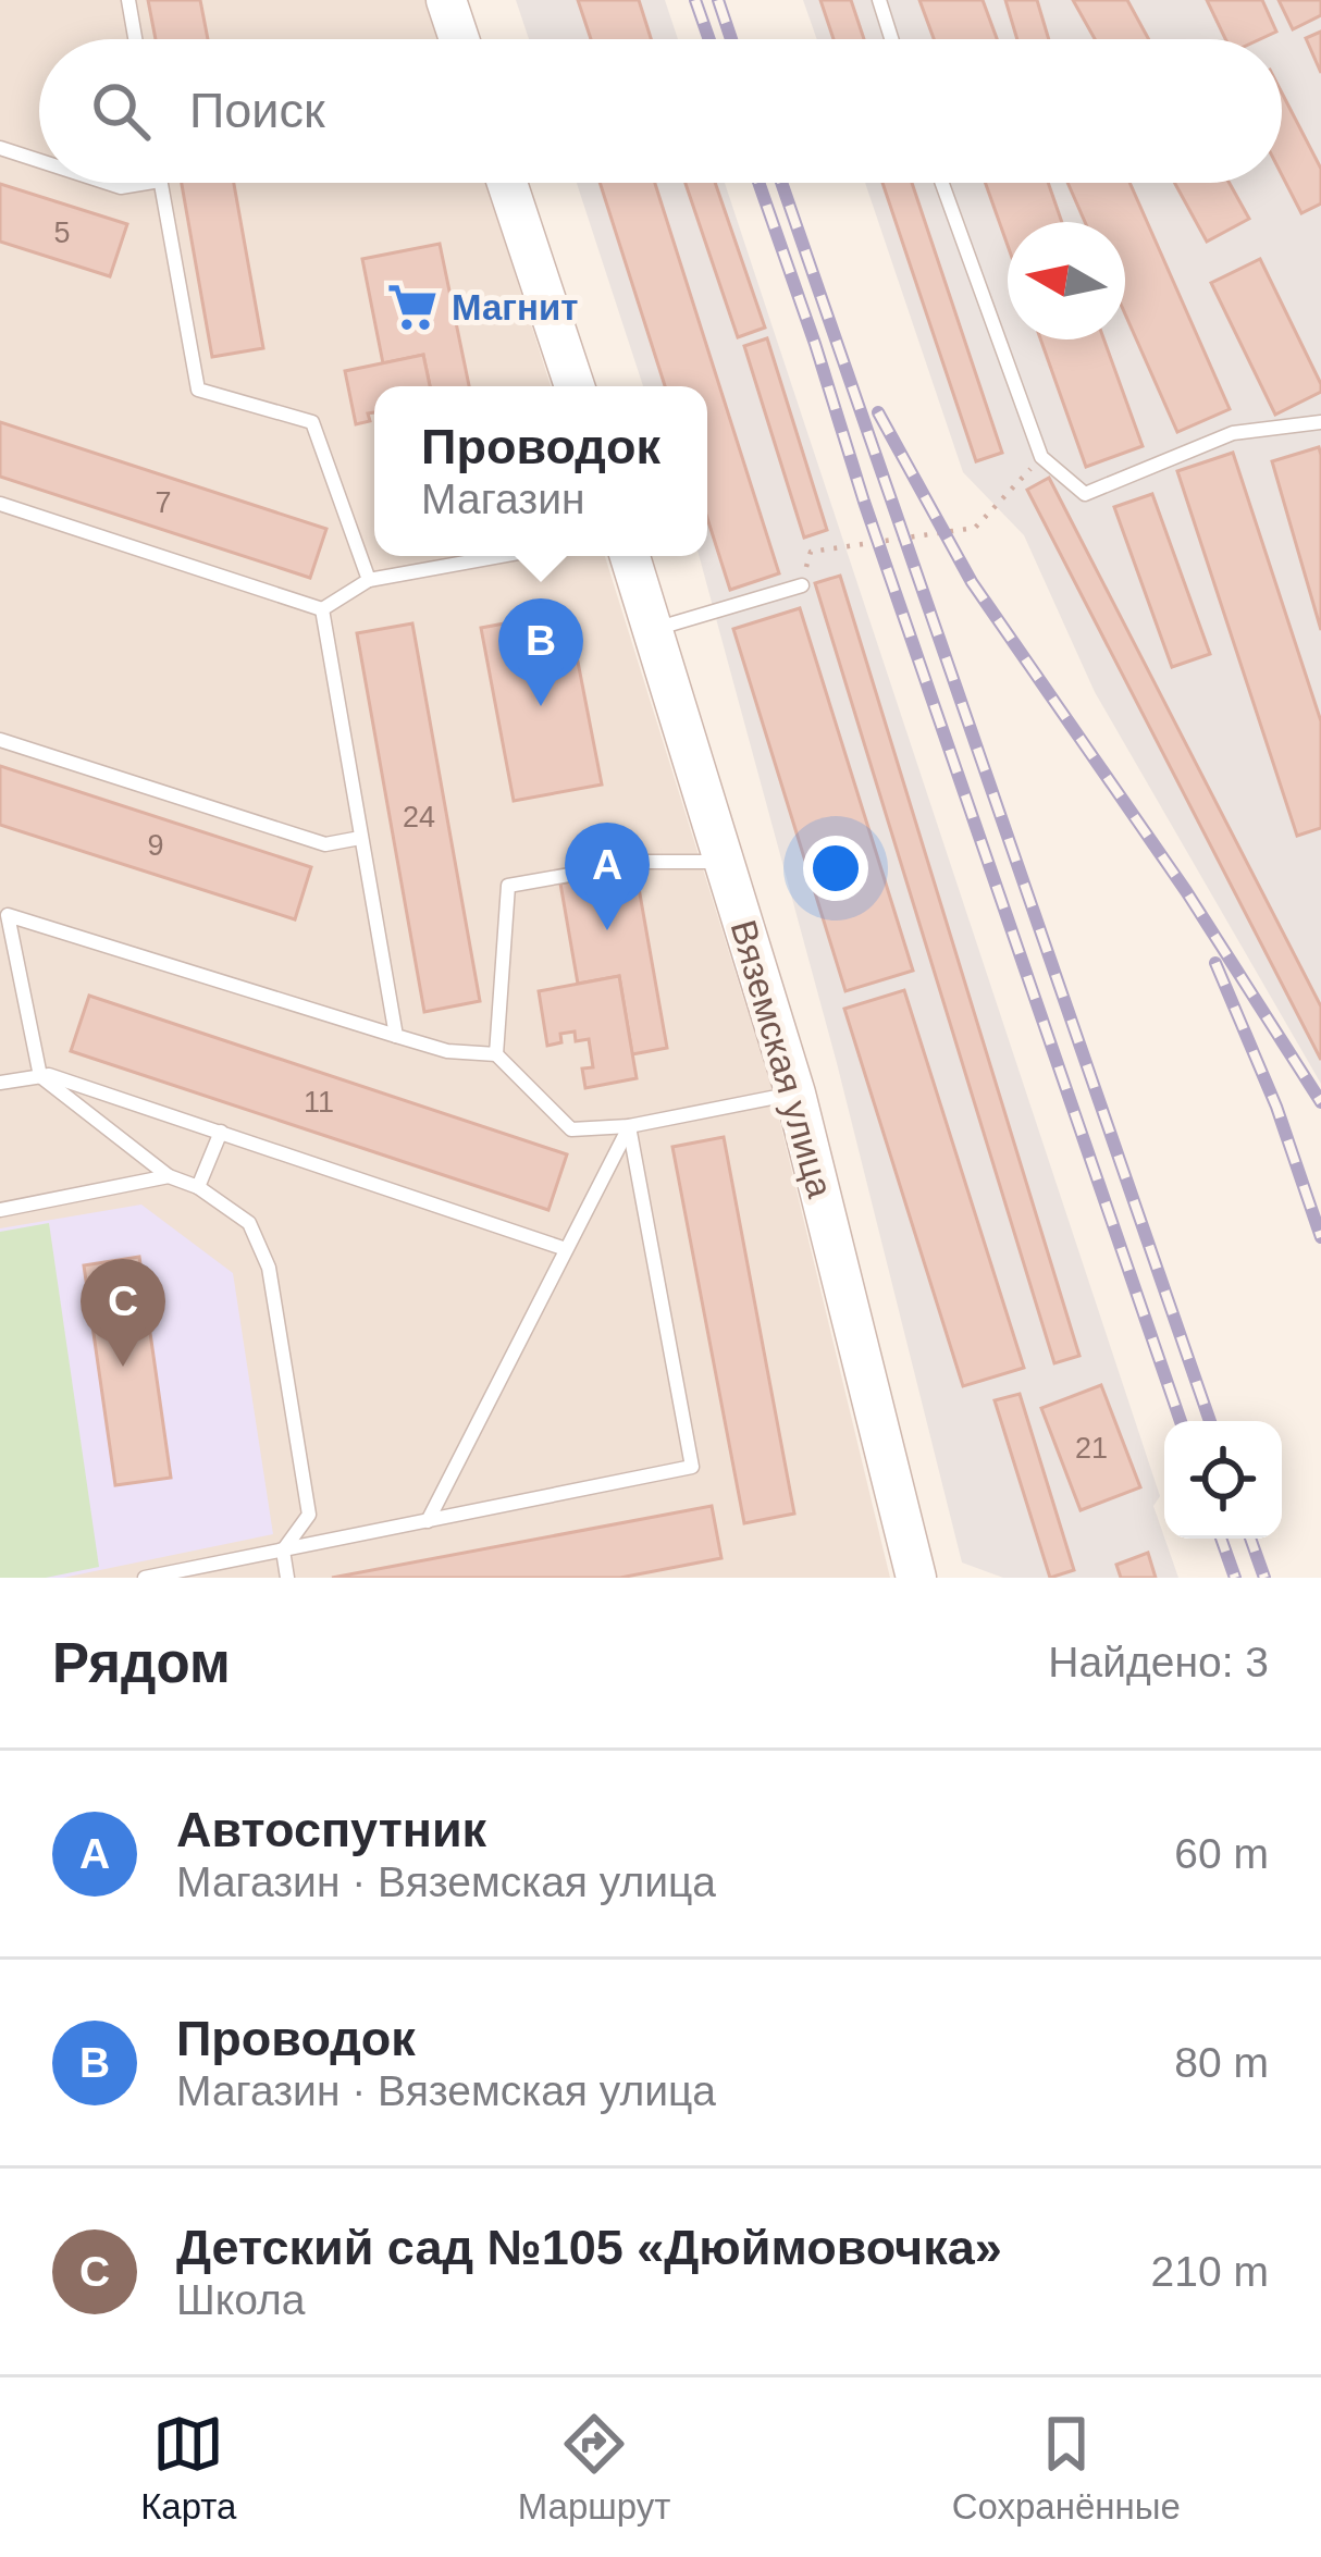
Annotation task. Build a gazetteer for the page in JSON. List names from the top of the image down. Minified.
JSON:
{"streets":{"street":["Вяземская улица"]},"places":{"supermarket":["Магнит"]},"house_numbers":["5","7","24","9","11","21"],"north":"left","page":{"search":"Поиск","popup":["Проводок","Магазин"],"pins":["B","A","C"],"heading":["Рядом","Найдено: 3"],"list":[{"mark":"A","name":"Автоспутник","note":"Магазин · Вяземская улица","value":"60 m"},{"mark":"B","name":"Проводок","note":"Магазин · Вяземская улица","value":"80 m"},{"mark":"C","name":"Детский сад №105 «Дюймовочка»","note":"Школа","value":"210 m"}],"nav":["Карта","Маршрут","Сохранённые"]}}
